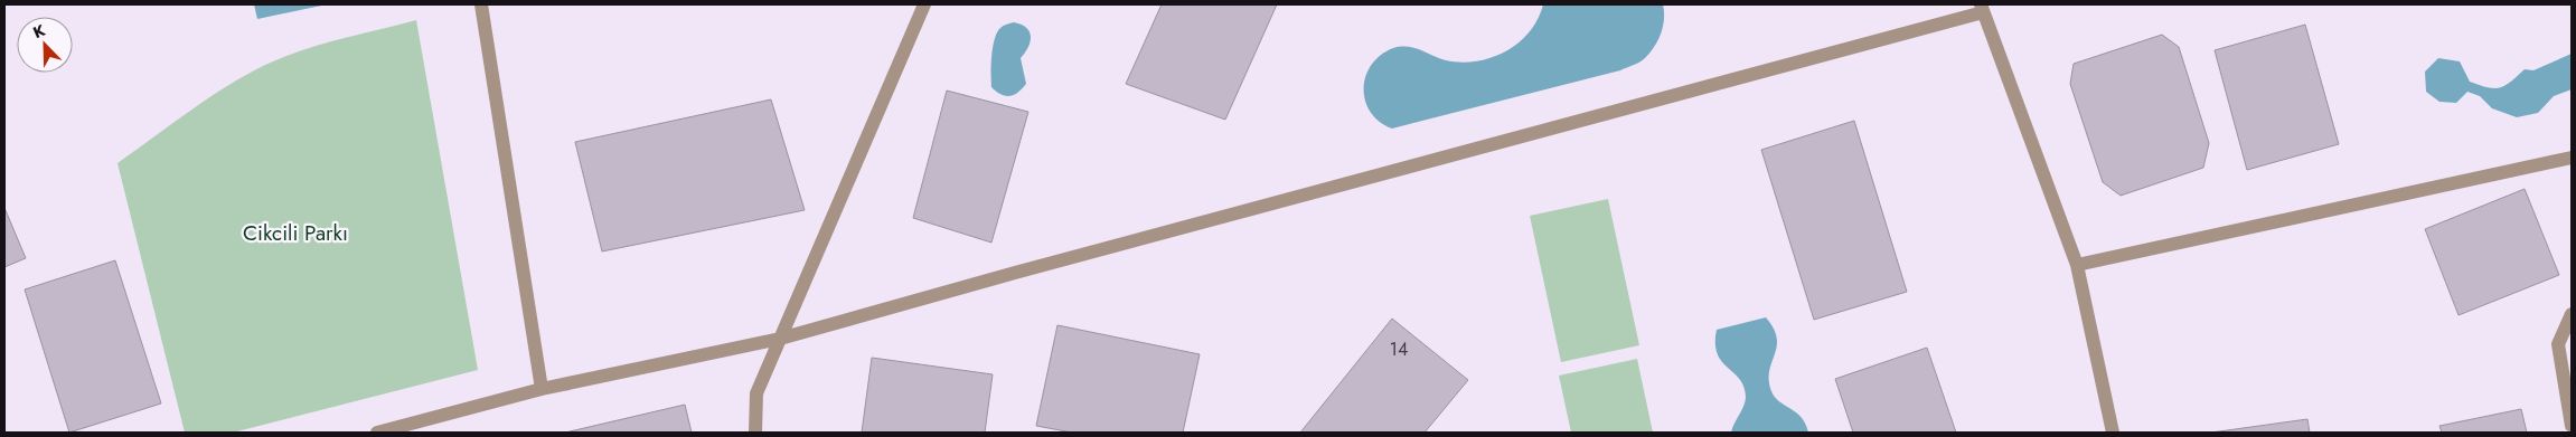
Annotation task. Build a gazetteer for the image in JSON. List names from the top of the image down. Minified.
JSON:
{"parks":["Cikcili Parkı"],"house_numbers":["14"],"north":"top left"}
